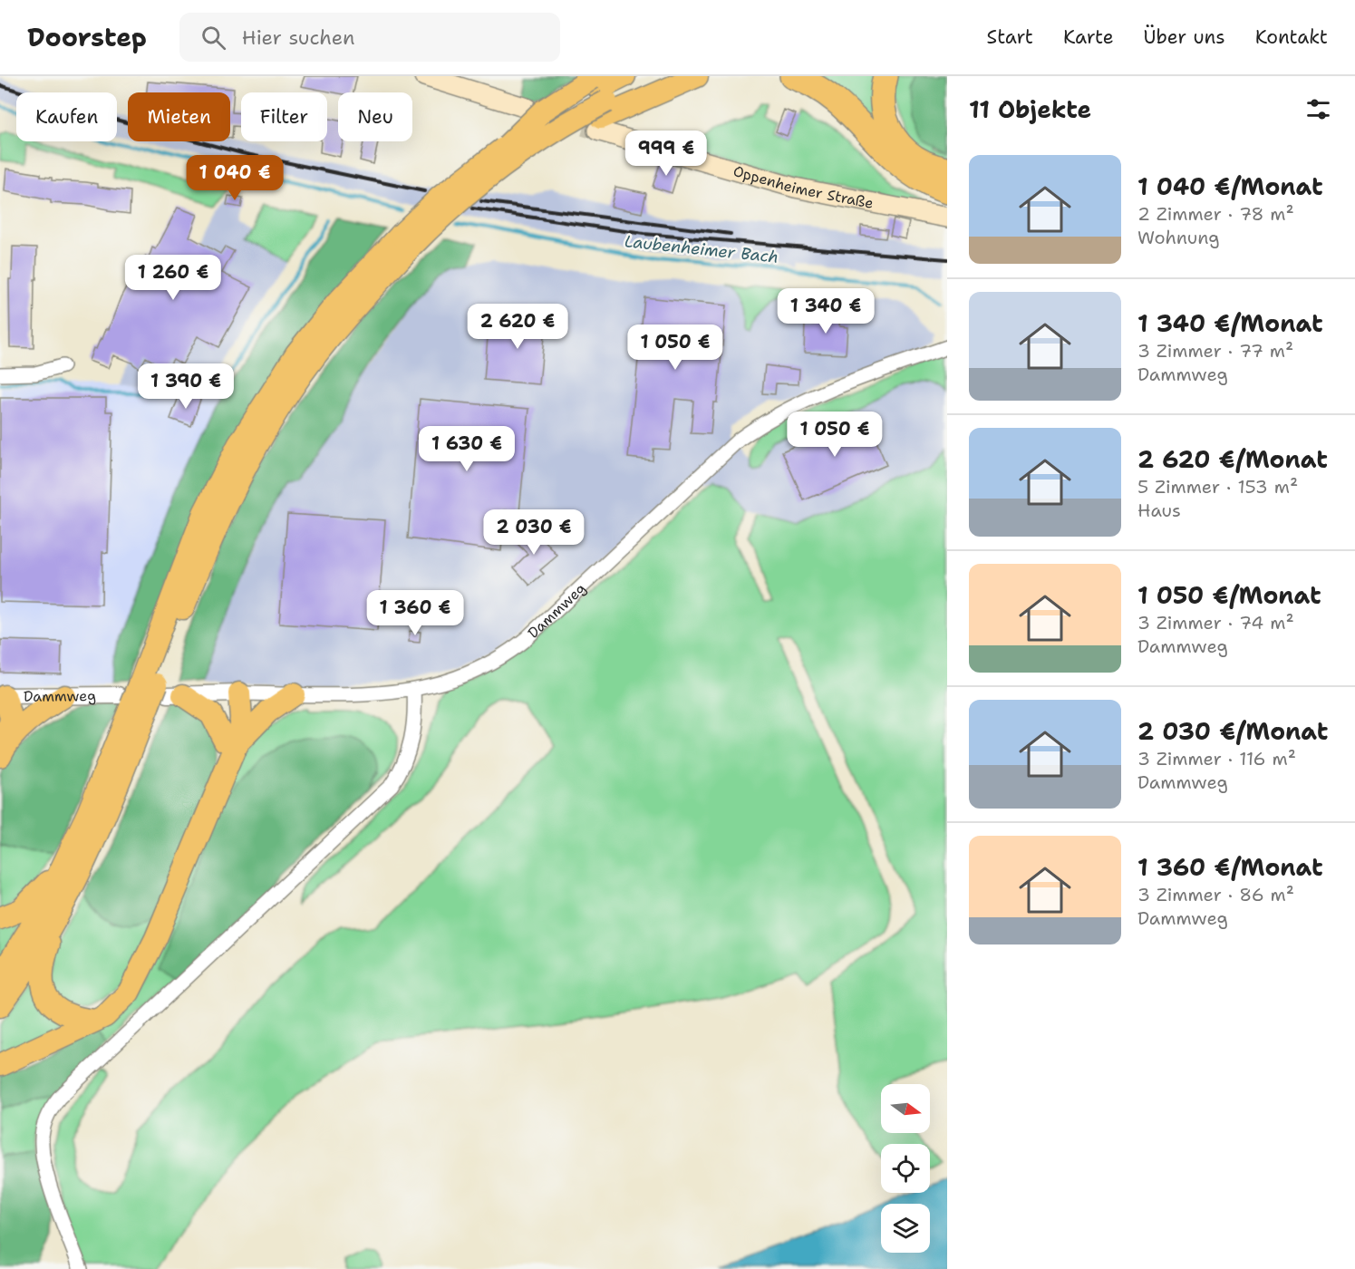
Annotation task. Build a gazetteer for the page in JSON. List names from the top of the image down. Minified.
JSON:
{"streets":{"main road":["Oppenheimer Straße"],"street":["Dammweg"]},"water":["Laubenheimer Bach"],"north":"right","page":{"header":"Doorstep","search":"Hier suchen","nav":["Start","Karte","Über uns","Kontakt"],"heading":"11 Objekte","chip":["Kaufen","Mieten","Filter","Neu"],"price":["999 €","1 040 €","1 260 €","1 340 €","2 620 €","1 050 €","1 390 €","1 050 €","1 630 €","2 030 €","1 360 €"],"list":[{"name":"1 040 €/Monat","note":"2 Zimmer · 78 m² · Wohnung"},{"name":"1 340 €/Monat","note":"3 Zimmer · 77 m² · Dammweg"},{"name":"2 620 €/Monat","note":"5 Zimmer · 153 m² · Haus"},{"name":"1 050 €/Monat","note":"3 Zimmer · 74 m² · Dammweg"},{"name":"2 030 €/Monat","note":"3 Zimmer · 116 m² · Dammweg"},{"name":"1 360 €/Monat","note":"3 Zimmer · 86 m² · Dammweg"}]}}
